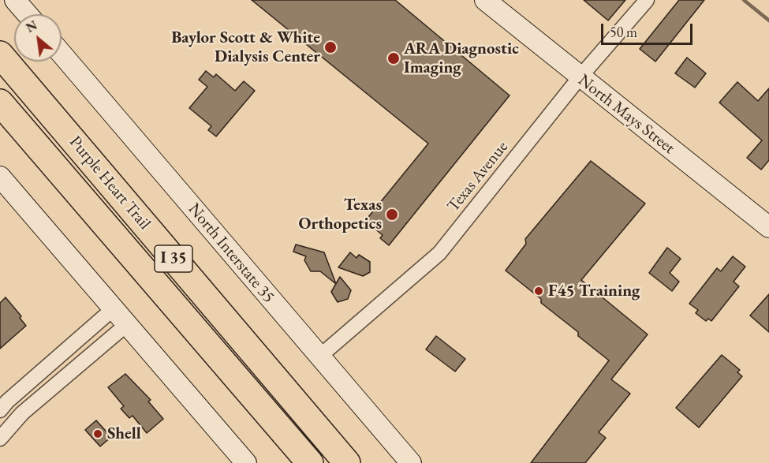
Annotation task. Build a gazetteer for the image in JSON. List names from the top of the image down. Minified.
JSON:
{"streets":{"highway":["Purple Heart Trail","I 35"],"main road":["North Mays Street","North Interstate 35"],"street":["Texas Avenue"]},"crossings":[["North Mays Street","Texas Avenue"],["Texas Avenue","North Interstate 35"]],"places":["Baylor Scott & White Dialysis Center","ARA Diagnostic Imaging","Texas Orthopetics","F45 Training","Shell"],"scale_bar":"50 m","north":"top left"}
